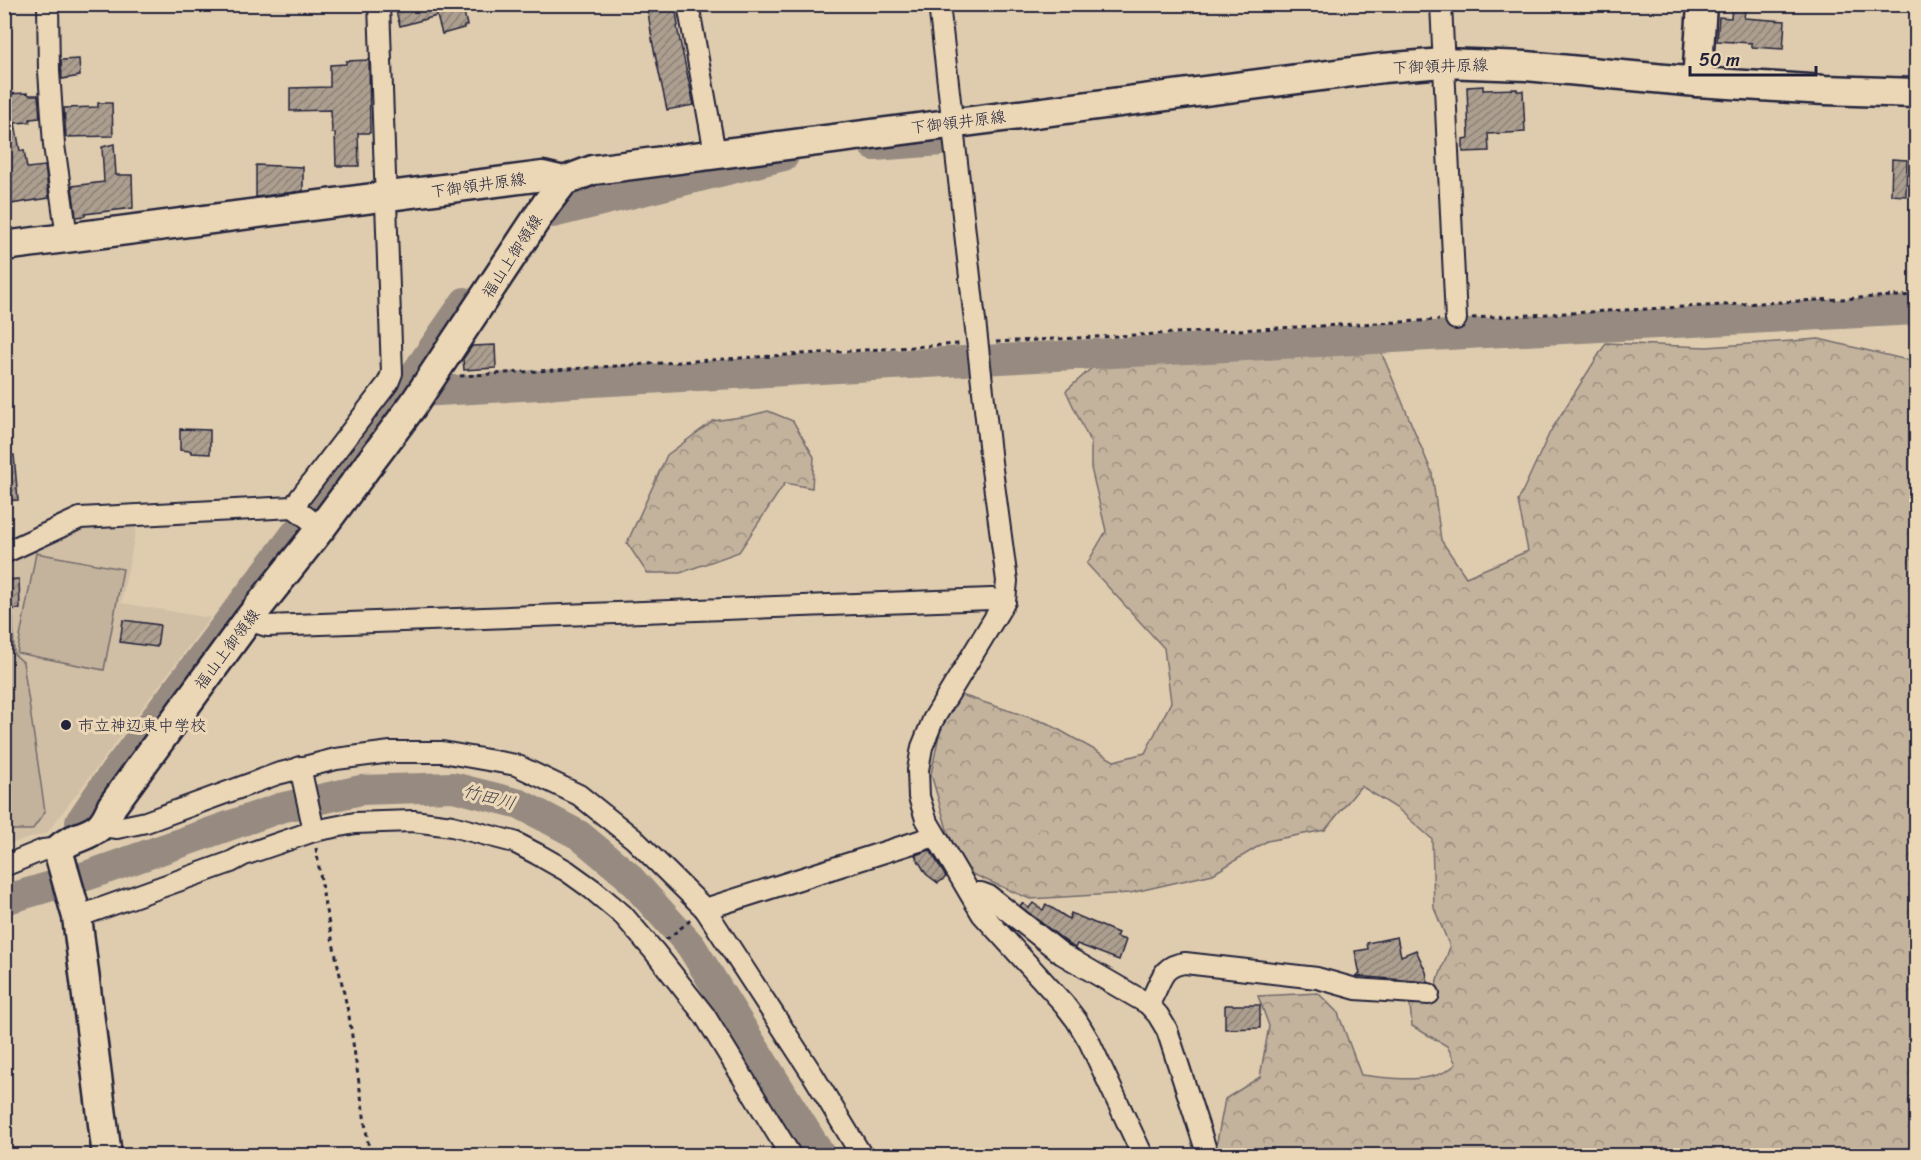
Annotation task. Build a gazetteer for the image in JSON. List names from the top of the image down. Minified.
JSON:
{"streets":{"main road":["下御領井原線","福山上御領線"]},"crossings":[["下御領井原線","福山上御領線"]],"water":["竹田川"],"places":["市立神辺東中学校"],"scale_bar":"50 m"}
